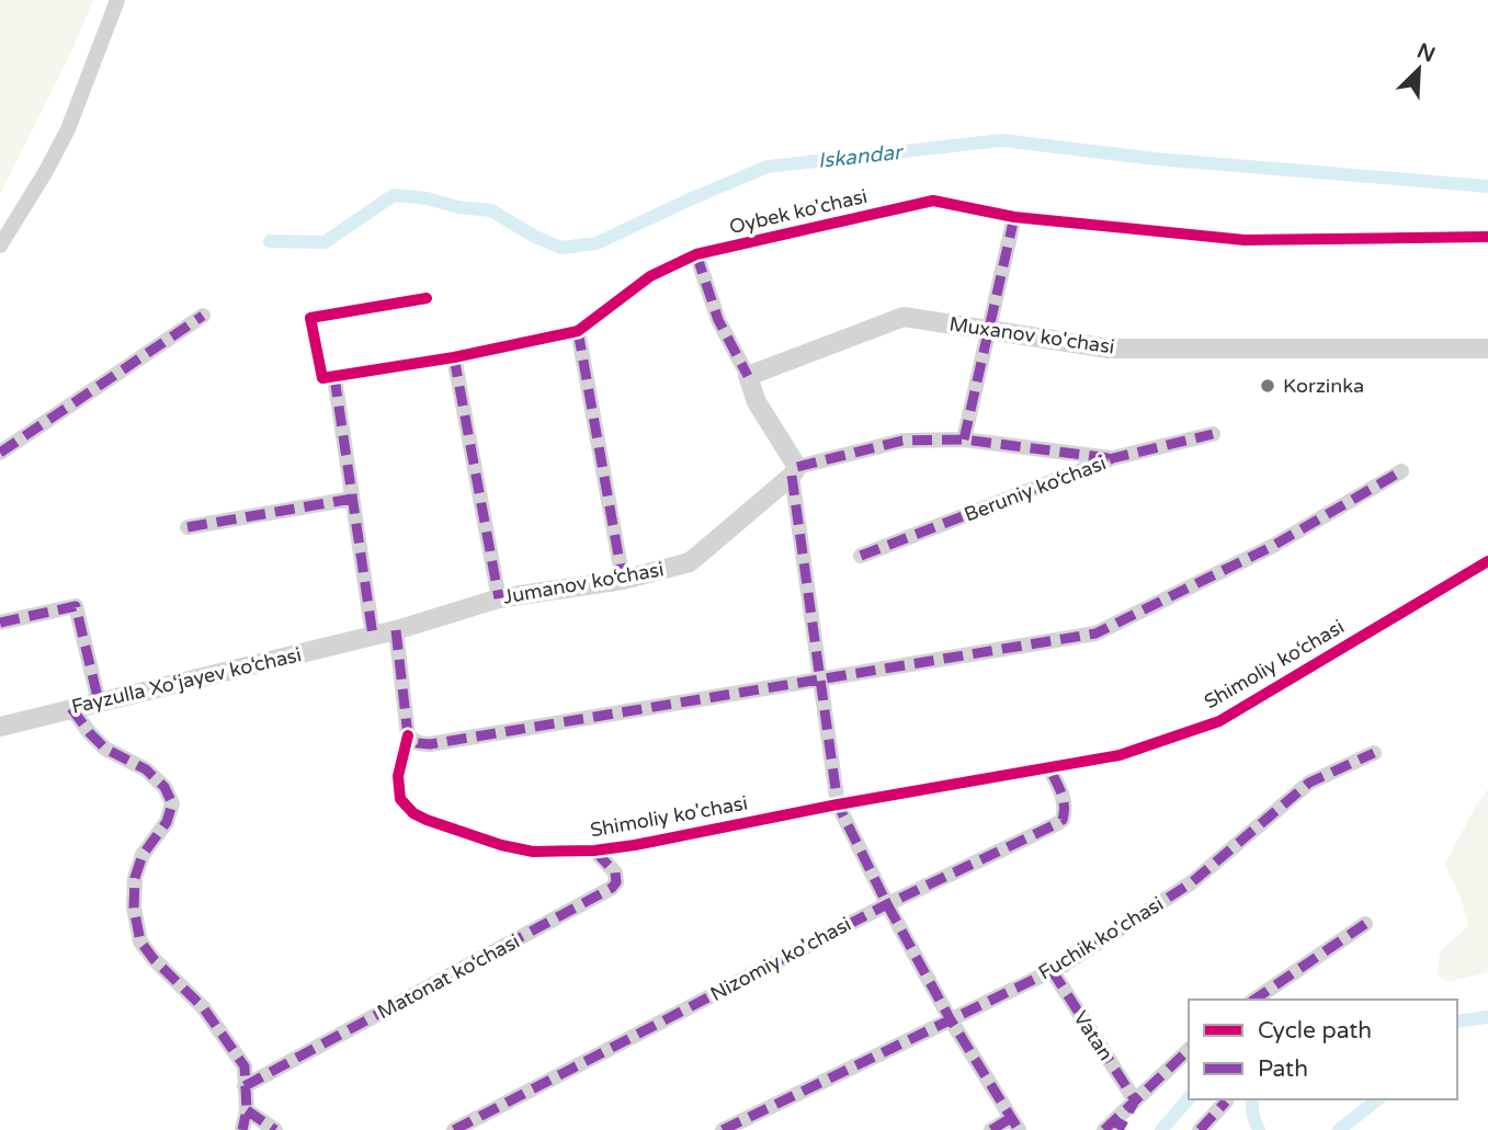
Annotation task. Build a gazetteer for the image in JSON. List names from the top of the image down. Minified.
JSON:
{"streets":{"street":["Oybek ko'chasi","Muxanov ko'chasi","Beruniy ko‘chasi","Jumanov ko‘chasi","Shimoliy ko‘chasi","Fayzulla Xo‘jayev ko‘chasi","Shimoliy ko'chasi","Fuchik ko'chasi","Nizomiy ko'chasi","Matonat ko‘chasi","Vatan"]},"crossings":[["Beruniy ko‘chasi","Jumanov ko‘chasi"],["Jumanov ko‘chasi","Fayzulla Xo‘jayev ko‘chasi"],["Shimoliy ko‘chasi","Shimoliy ko'chasi"],["Shimoliy ko‘chasi","Nizomiy ko'chasi"],["Shimoliy ko'chasi","Matonat ko‘chasi"],["Fuchik ko'chasi","Vatan"]],"water":["Iskandar"],"places":["Korzinka"],"legend":["Cycle path","Path"],"north":"top right"}
